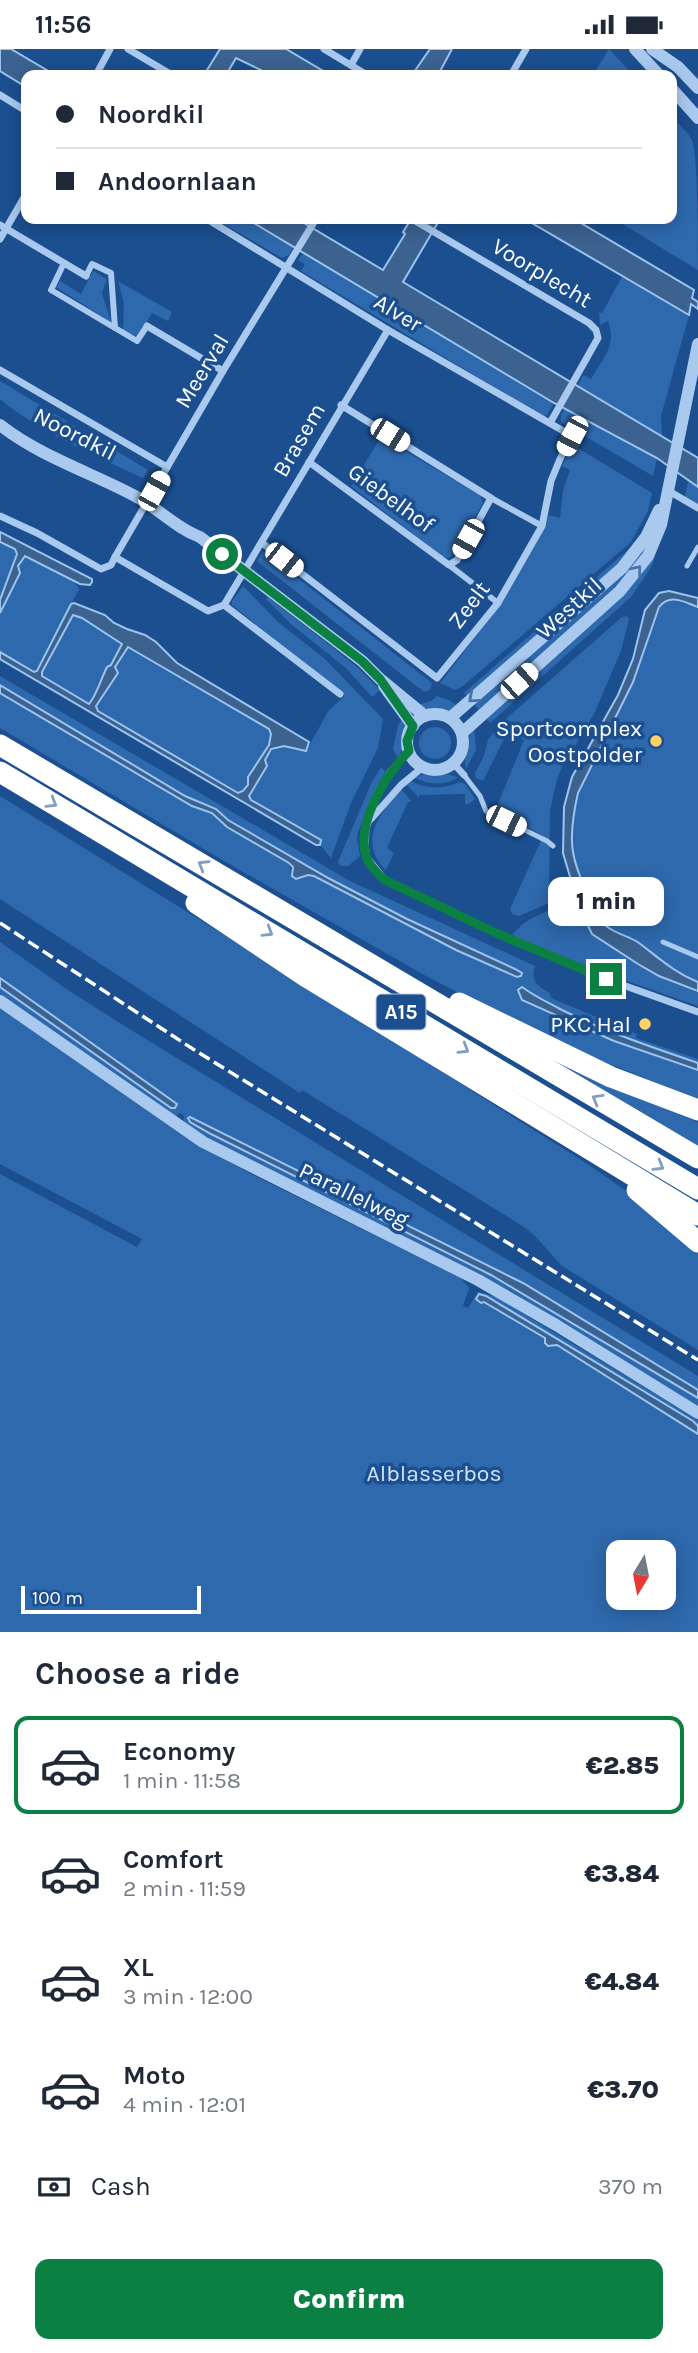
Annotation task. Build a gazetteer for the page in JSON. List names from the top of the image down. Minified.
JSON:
{"streets":{"highway":["A15"],"street":["Voorplecht","Alver","Meerval","Noordkil","Brasem","Giebelhof","Zeelt","Westkil","Parallelweg"]},"crossings":[["Voorplecht","Alver"],["Alver","Meerval"],["Alver","Brasem"],["Alver","Zeelt"],["Meerval","Noordkil"],["Noordkil","Brasem"],["Noordkil","Westkil"],["Brasem","Giebelhof"],["Brasem","Zeelt"],["Giebelhof","Zeelt"]],"parks":["Alblasserbos"],"places":["Sportcomplex Oostpolder","PKC Hal"],"scale_bar":"100 m","north":"bottom","page":{"status":"11:56","banner":["Noordkil","Andoornlaan"],"bubble":"1 min","scale":"100 m","heading":"Choose a ride","list":[{"name":"Economy","note":"1 min · 11:58","value":"€2.85"},{"name":"Comfort","note":"2 min · 11:59","value":"€3.84"},{"name":"XL","note":"3 min · 12:00","value":"€4.84"},{"name":"Moto","note":"4 min · 12:01","value":"€3.70"}],"pay":["Cash","370 m"],"buttons":"Confirm"}}
